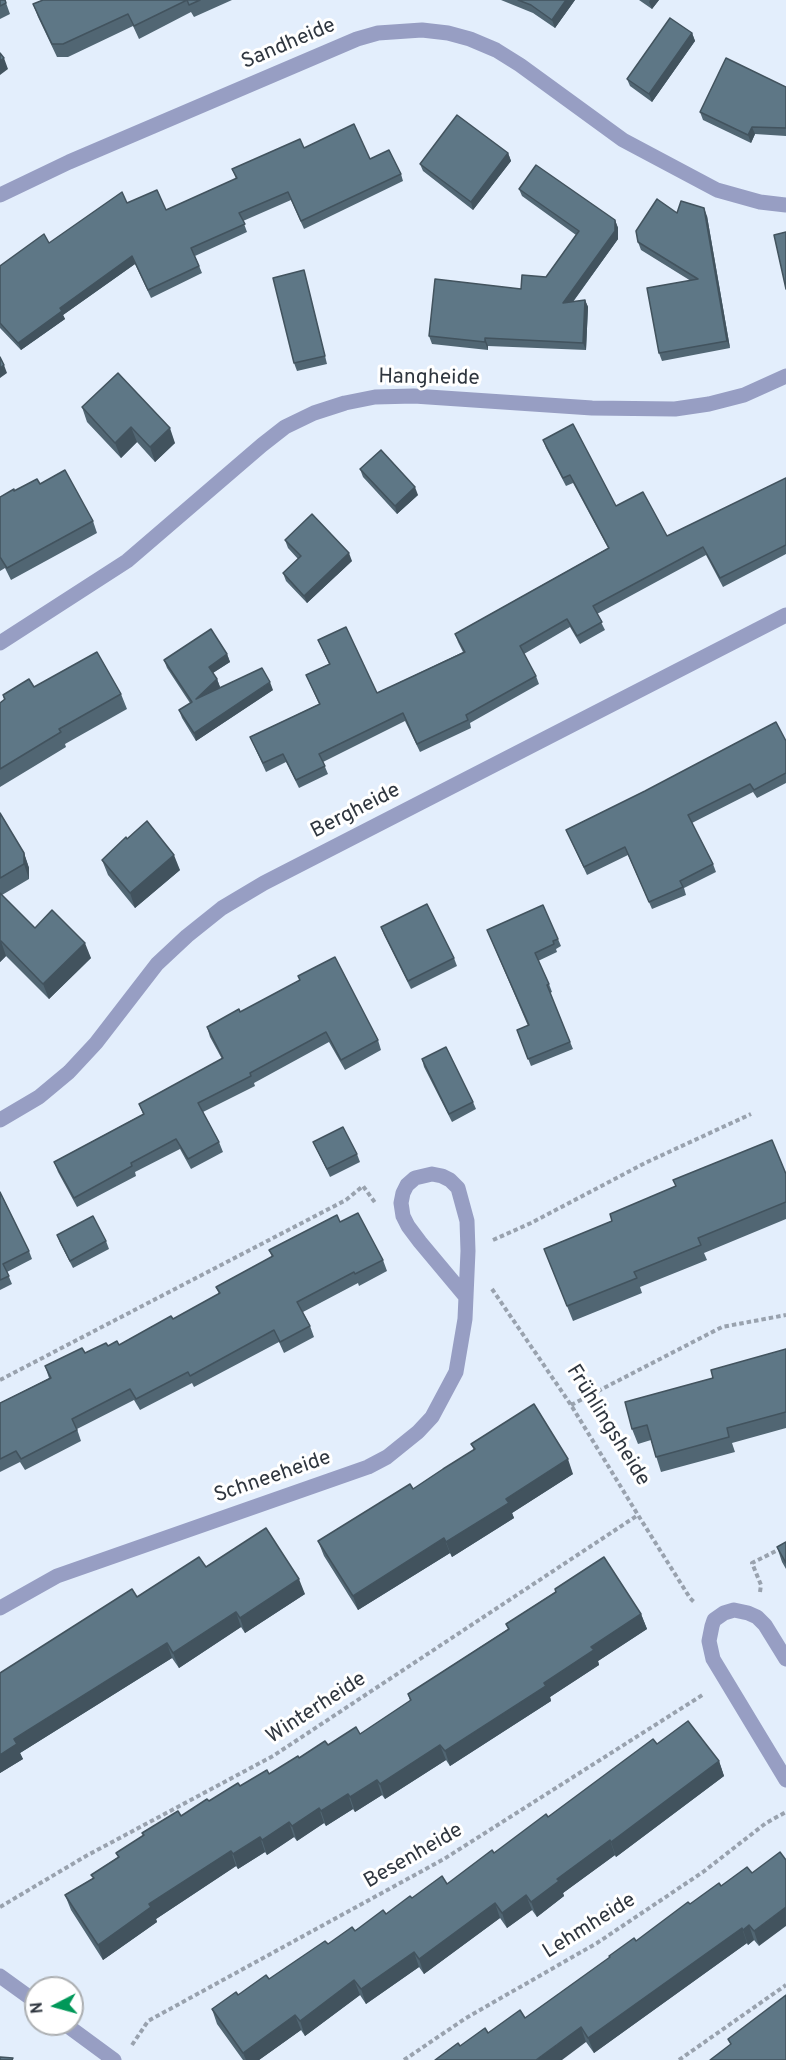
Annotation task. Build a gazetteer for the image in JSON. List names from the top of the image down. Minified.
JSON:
{"streets":{"street":["Sandheide","Hangheide","Bergheide","Schneeheide"],"path":["Frühlingsheide","Winterheide","Besenheide","Lehmheide"]},"crossings":[["Frühlingsheide","Winterheide"]],"north":"left"}
